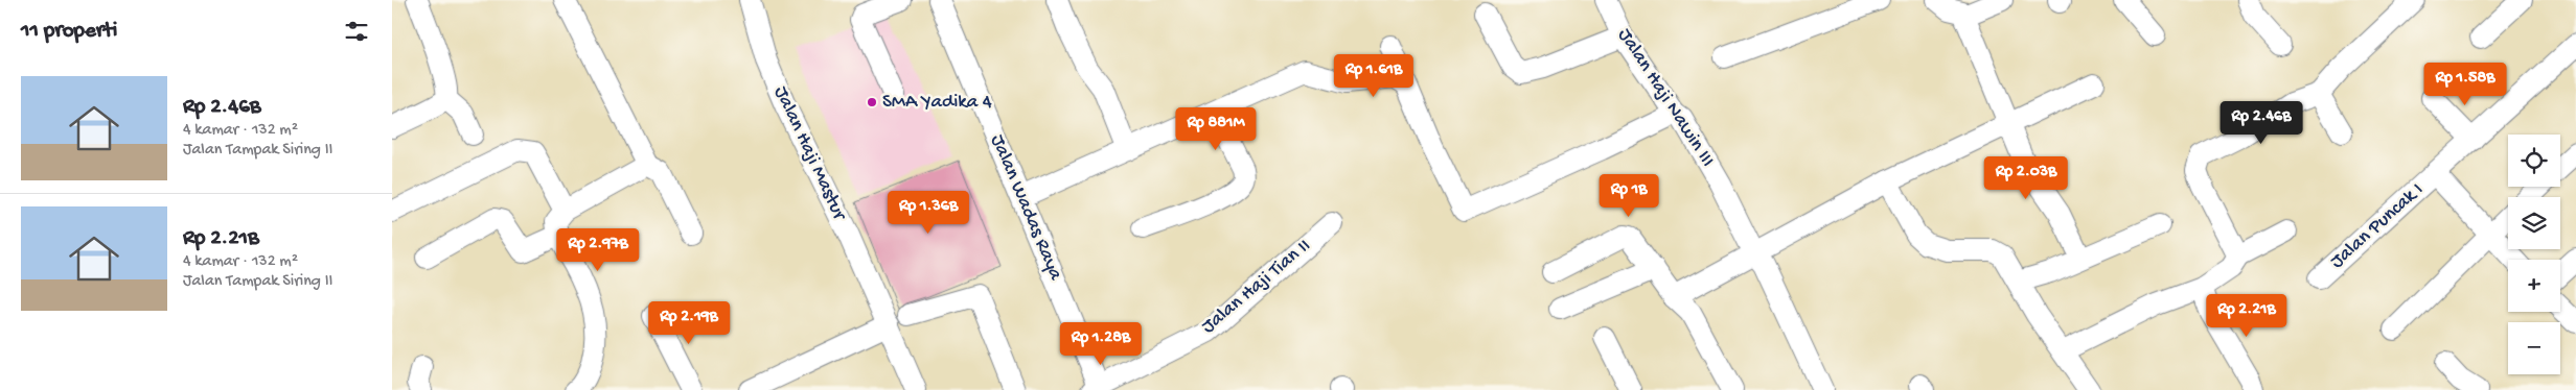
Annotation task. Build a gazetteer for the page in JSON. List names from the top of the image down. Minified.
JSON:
{"streets":{"street":["Jalan Haji Nawin III","Jalan Haji Mastur","Jalan Wadas Raya","Jalan Puncak I","Jalan Haji Tian II"]},"crossings":[["Jalan Wadas Raya","Jalan Haji Tian II"]],"places":["SMA Yadika 4"],"page":{"heading":"11 properti","price":["Rp 1.61B","Rp 1.58B","Rp 2.46B","Rp 881M","Rp 2.03B","Rp 1B","Rp 1.36B","Rp 2.97B","Rp 2.21B","Rp 2.19B","Rp 1.28B"],"list":[{"name":"Rp 2.46B","note":"4 kamar · 132 m² · Jalan Tampak Siring II"},{"name":"Rp 2.21B","note":"4 kamar · 132 m² · Jalan Tampak Siring II"}],"map_buttons":["+","−"]}}
